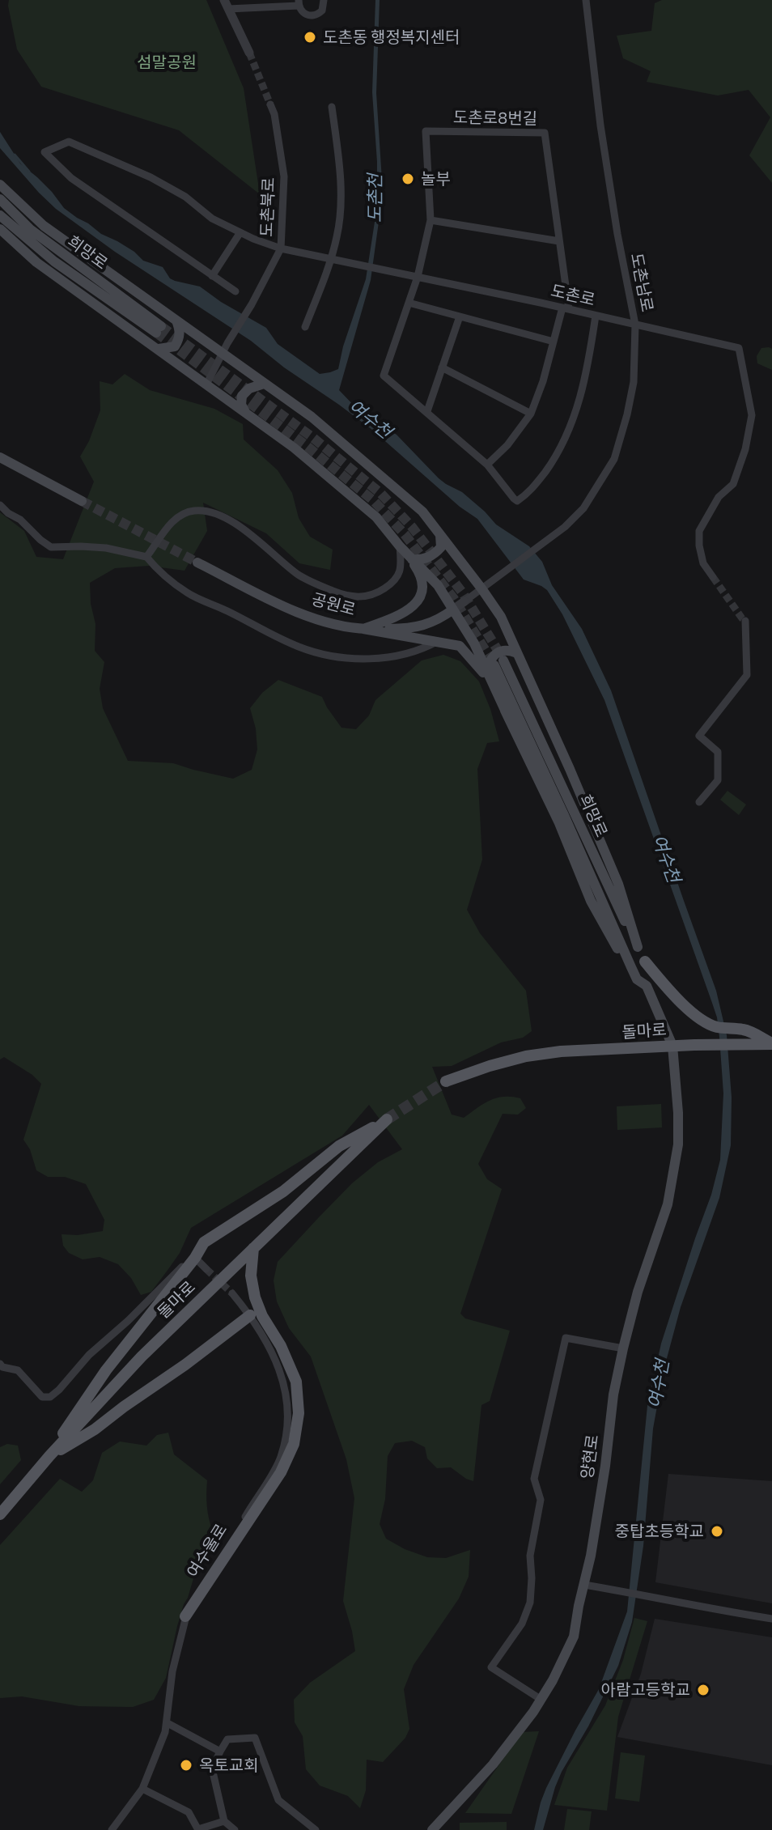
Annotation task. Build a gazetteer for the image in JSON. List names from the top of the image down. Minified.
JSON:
{"streets":{"main road":["희망로","공원로","돌마로","양현로"],"street":["도촌로8번길","도촌북로","도촌남로","도촌로","여수울로"]},"crossings":[["도촌로8번길","도촌로"],["희망로","돌마로"],["희망로","양현로"],["도촌남로","도촌로"],["돌마로","양현로"]],"water":["도촌천","여수천"],"parks":["섬말공원"],"places":["도촌동 행정복지센터","놀부","중탑초등학교","아람고등학교","옥토교회"]}
